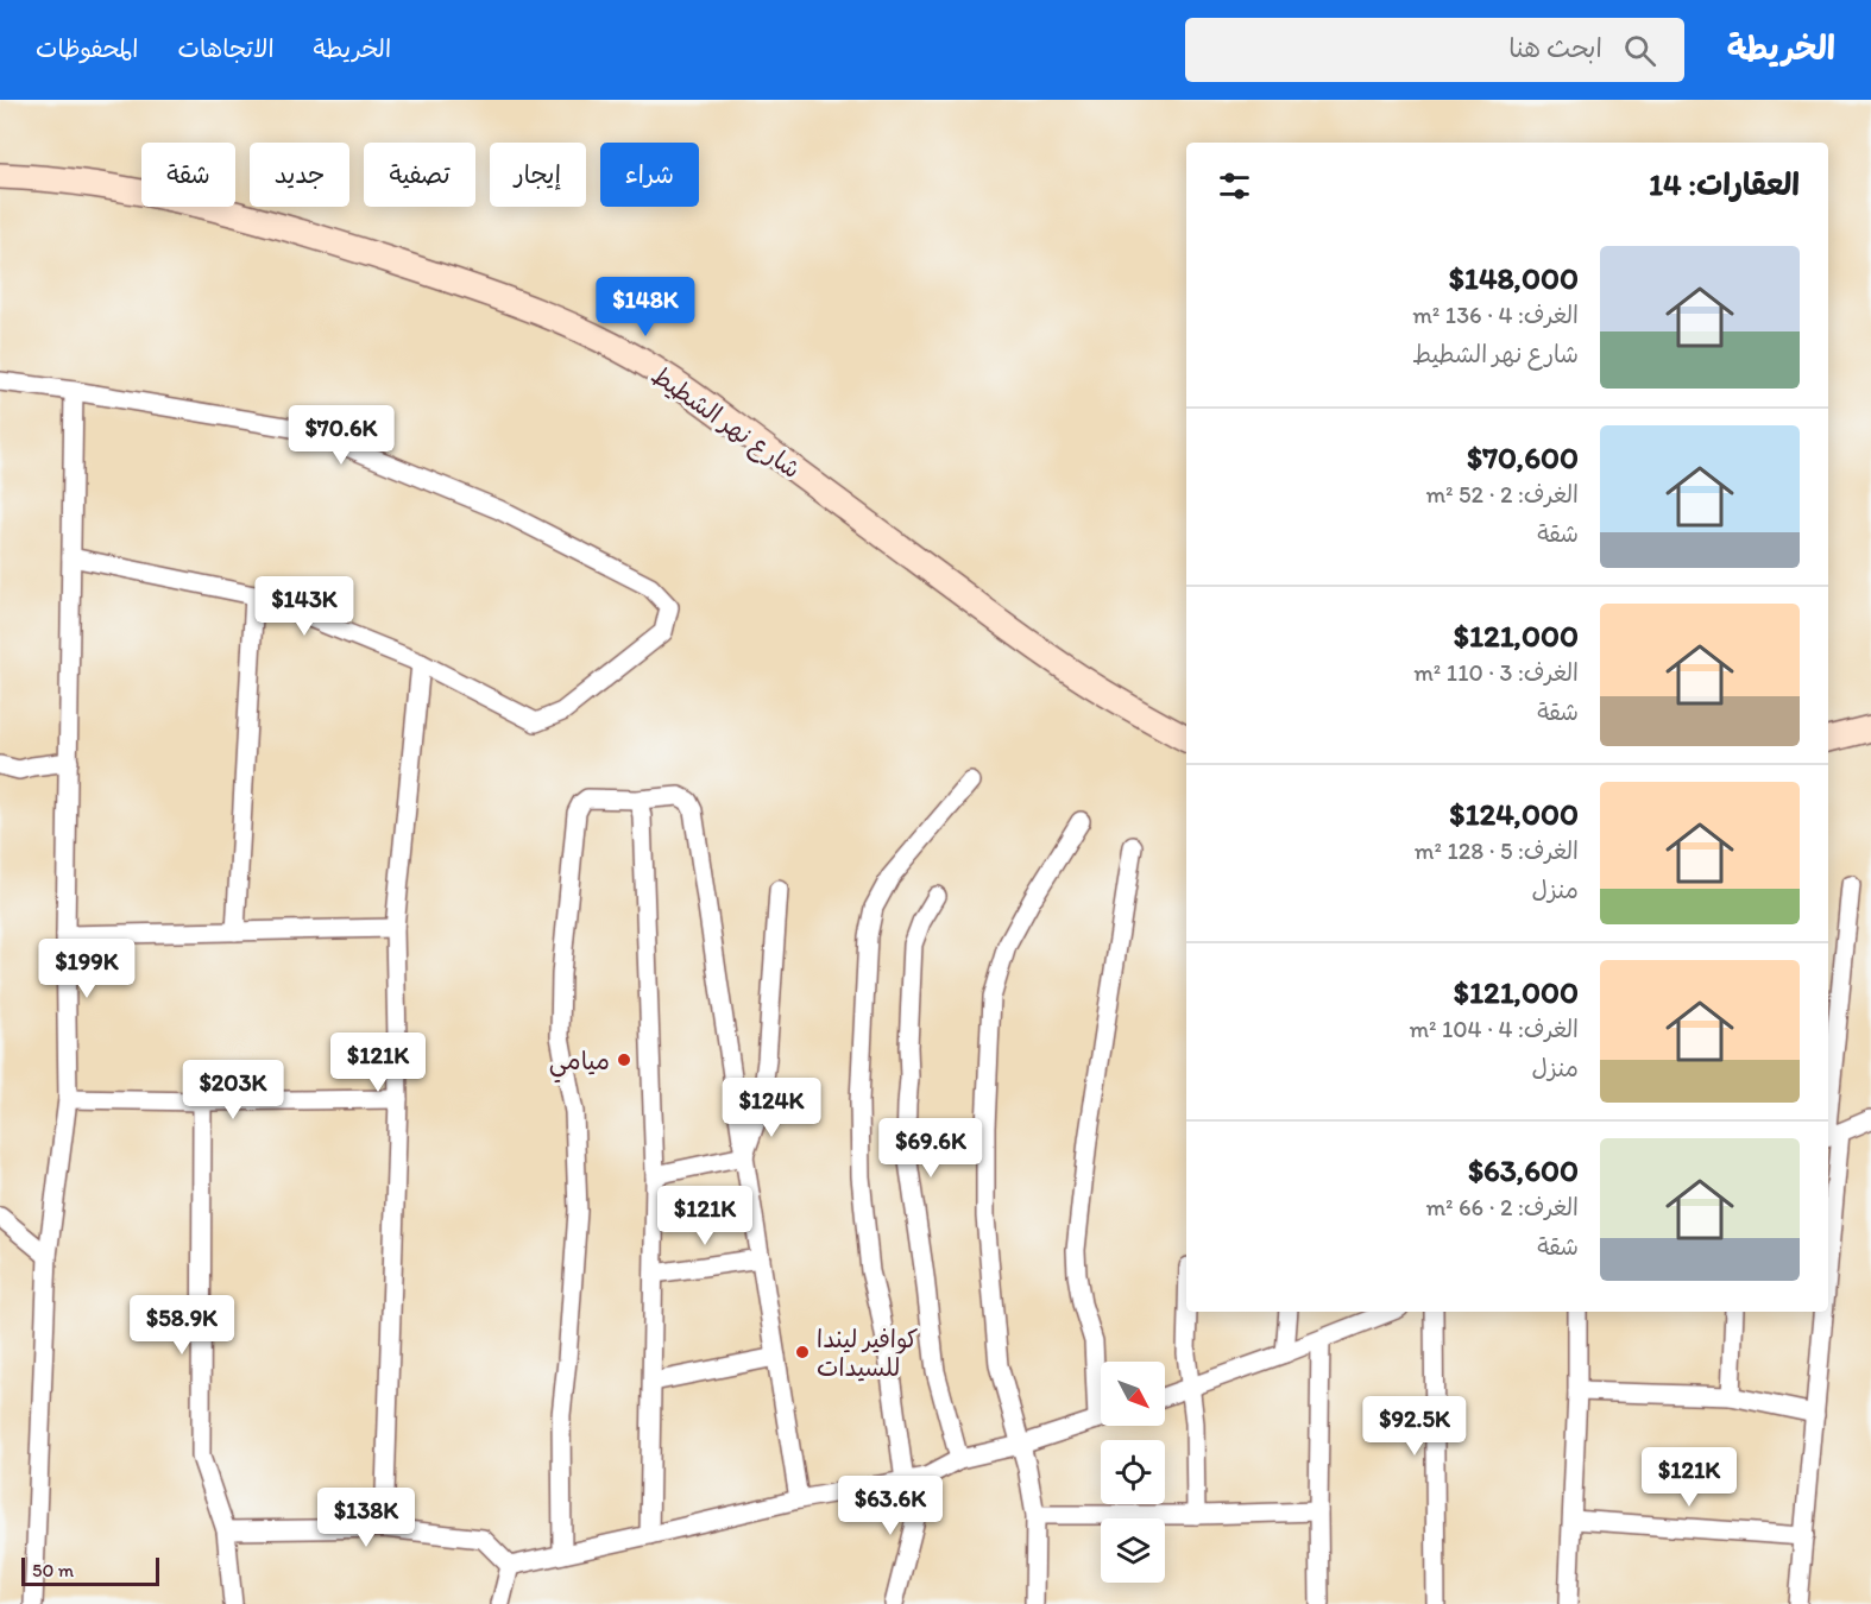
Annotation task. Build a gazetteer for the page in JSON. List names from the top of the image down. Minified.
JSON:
{"streets":{"main road":["شارع نهر الشطيط"]},"places":["ميامي","كوافير ليندا للسيدات"],"scale_bar":"50 m","north":"bottom right","page":{"header":"الخريطة","search":"ابحث هنا","nav":["الخريطة","الاتجاهات","المحفوظات"],"chip":["شراء","إيجار","تصفية","جديد","شقة"],"heading":"العقارات: 14","list":[{"name":"$148,000","note":"الغرف: 4 · 136 m² · شارع نهر الشطيط"},{"name":"$70,600","note":"الغرف: 2 · 52 m² · شقة"},{"name":"$121,000","note":"الغرف: 3 · 110 m² · شقة"},{"name":"$124,000","note":"الغرف: 5 · 128 m² · منزل"},{"name":"$121,000","note":"الغرف: 4 · 104 m² · منزل"},{"name":"$63,600","note":"الغرف: 2 · 66 m² · شقة"}],"price":["$148K","$70.6K","$143K","$199K","$121K","$203K","$124K","$69.6K","$121K","$58.9K","$92.5K","$121K","$63.6K","$138K"],"scale":"50 m"}}
